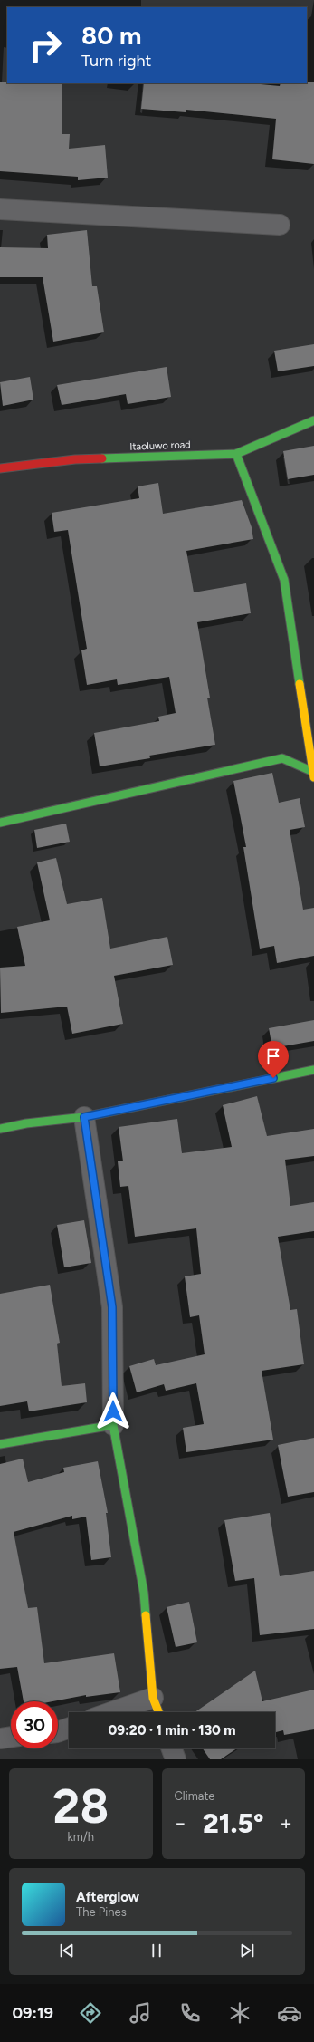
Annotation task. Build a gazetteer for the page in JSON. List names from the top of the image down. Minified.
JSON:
{"streets":{"street":["Itaoluwo road"]},"page":{"turn":["80 m","Turn right"],"limit":"30","trip":"09:20 · 1 min · 130 m","tile":[["28","km/h"],"Climate"],"heat":["−","21.5°","+"],"song":["Afterglow","The Pines"],"tabs":"09:19"}}
